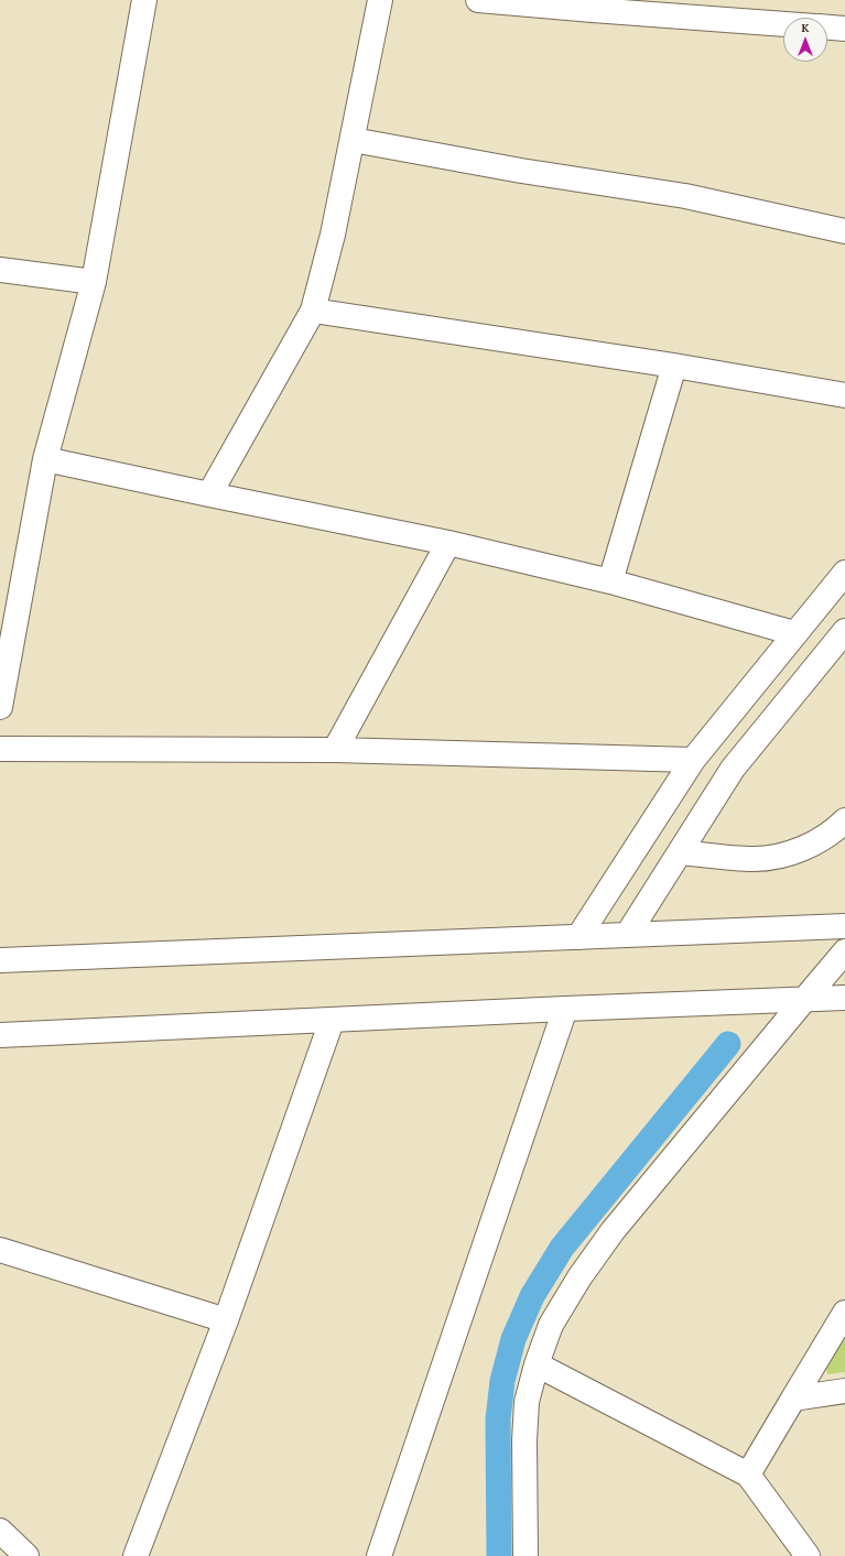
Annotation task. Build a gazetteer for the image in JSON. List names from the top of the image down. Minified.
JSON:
{"north":"top"}
